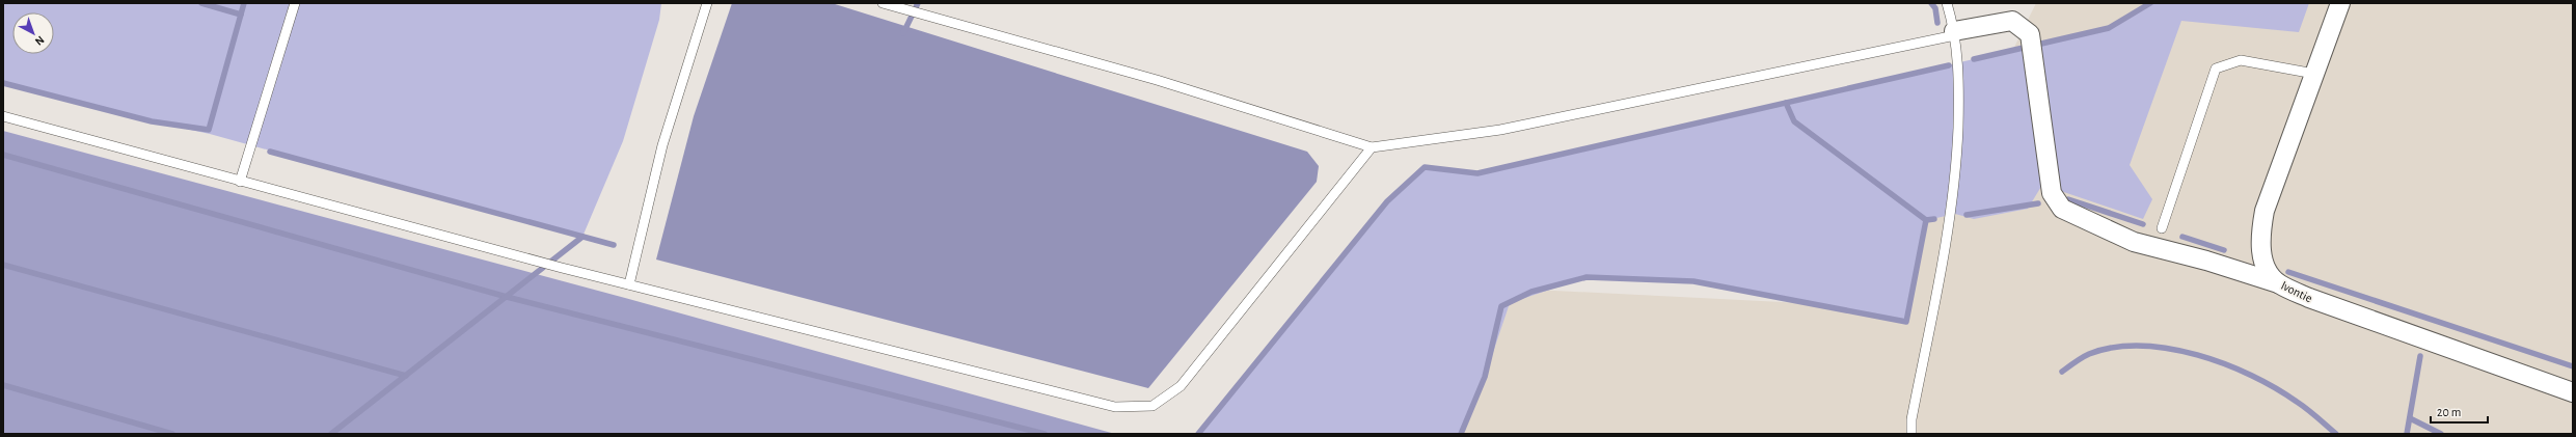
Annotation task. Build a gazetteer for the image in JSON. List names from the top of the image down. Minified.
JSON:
{"streets":{"street":["Ivontie"]},"scale_bar":"20 m","north":"bottom right"}
